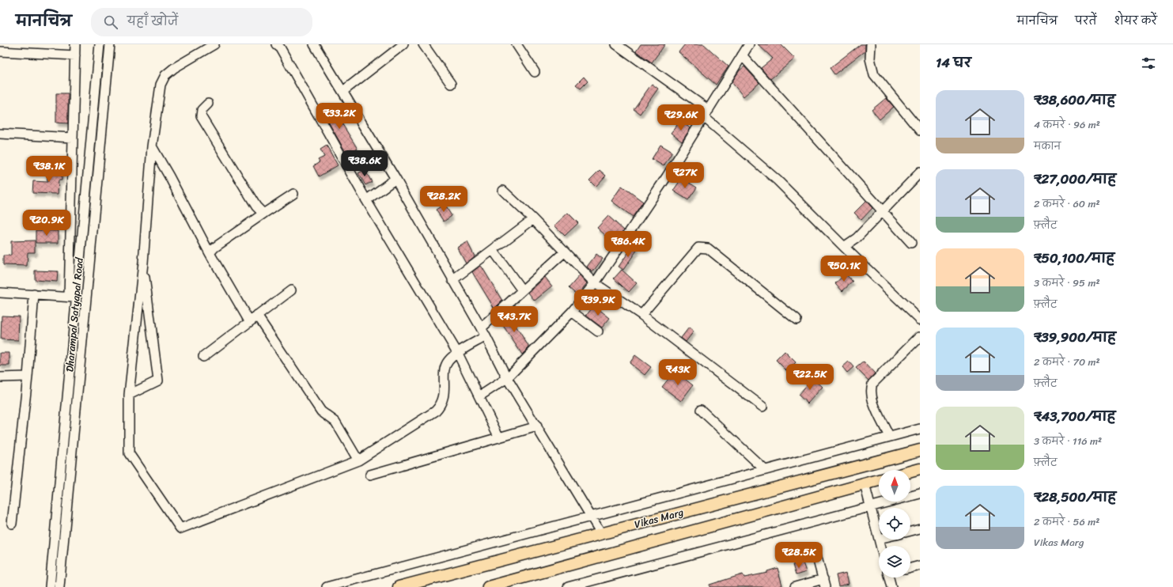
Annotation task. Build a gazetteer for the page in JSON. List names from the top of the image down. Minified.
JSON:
{"streets":{"main road":["Vikas Marg"],"street":["Dharampal Satyapal Road"]},"north":"top","page":{"header":"मानचित्र","search":"यहाँ खोजें","nav":["मानचित्र","परतें","शेयर करें"],"heading":"14 घर","list":[{"name":"₹38,600/माह","note":"4 कमरे · 96 m² · मकान"},{"name":"₹27,000/माह","note":"2 कमरे · 60 m² · फ़्लैट"},{"name":"₹50,100/माह","note":"3 कमरे · 95 m² · फ़्लैट"},{"name":"₹39,900/माह","note":"2 कमरे · 70 m² · फ़्लैट"},{"name":"₹43,700/माह","note":"3 कमरे · 116 m² · फ़्लैट"},{"name":"₹28,500/माह","note":"2 कमरे · 56 m² · Vikas Marg"}],"price":["₹33.2K","₹29.6K","₹38.6K","₹38.1K","₹27K","₹28.2K","₹20.9K","₹86.4K","₹50.1K","₹39.9K","₹43.7K","₹43K","₹22.5K","₹28.5K"]}}
